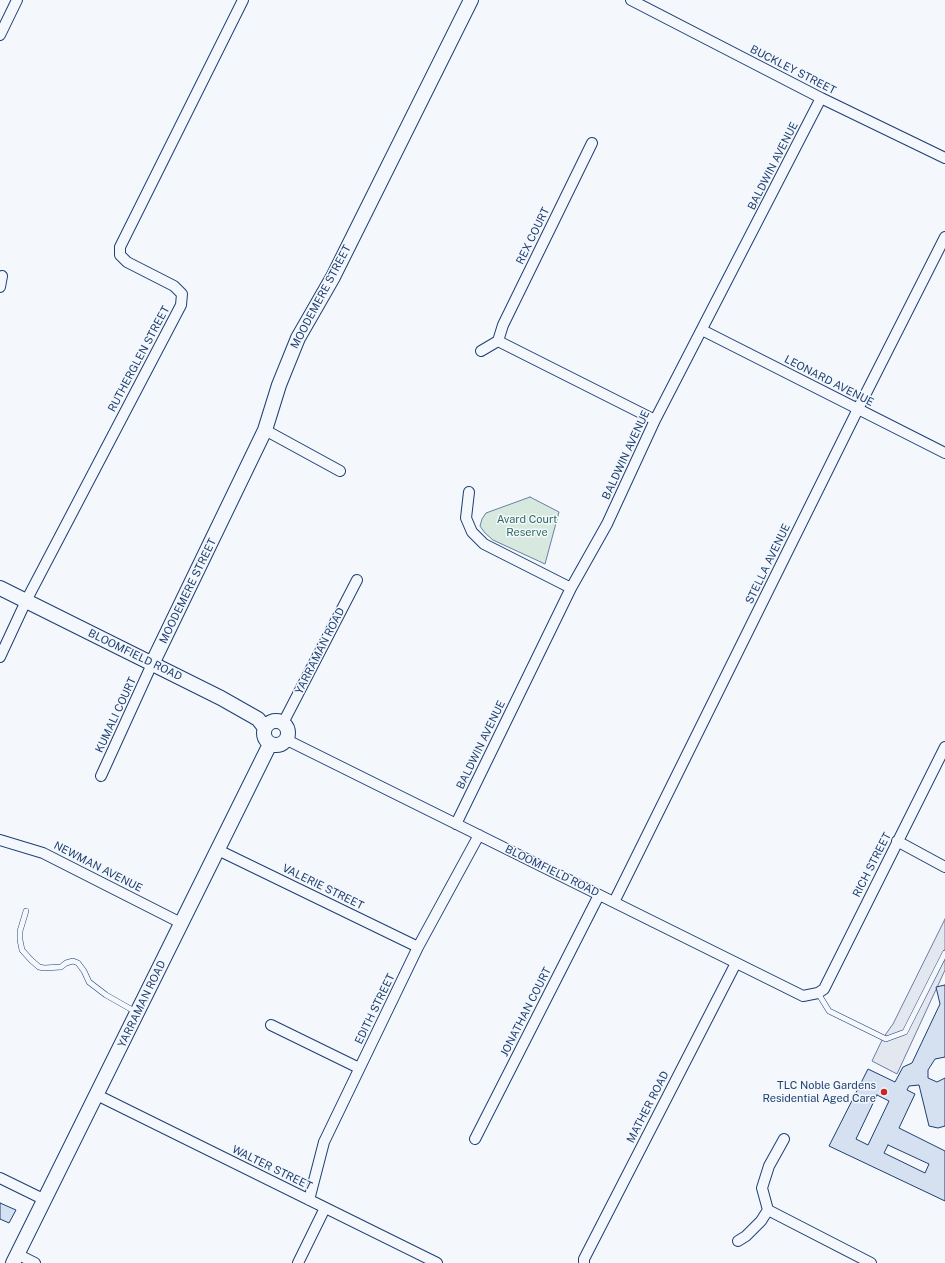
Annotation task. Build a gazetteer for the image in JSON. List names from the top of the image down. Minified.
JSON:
{"streets":{"street":["BUCKLEY STREET","BALDWIN AVENUE","REX COURT","MOODEMERE STREET","RUTHERGLEN STREET","LEONARD AVENUE","STELLA AVENUE","YARRAMAN ROAD","BLOOMFIELD ROAD","KUMALI COURT","RICH STREET","NEWMAN AVENUE","VALERIE STREET","EDITH STREET","JONATHAN COURT","MATHER ROAD","WALTER STREET"]},"crossings":[["BUCKLEY STREET","BALDWIN AVENUE"],["BALDWIN AVENUE","LEONARD AVENUE"],["BALDWIN AVENUE","BLOOMFIELD ROAD"],["MOODEMERE STREET","BLOOMFIELD ROAD"],["MOODEMERE STREET","KUMALI COURT"],["RUTHERGLEN STREET","BLOOMFIELD ROAD"],["LEONARD AVENUE","STELLA AVENUE"],["STELLA AVENUE","BLOOMFIELD ROAD"],["YARRAMAN ROAD","BLOOMFIELD ROAD"],["YARRAMAN ROAD","NEWMAN AVENUE"],["YARRAMAN ROAD","VALERIE STREET"],["YARRAMAN ROAD","WALTER STREET"],["BLOOMFIELD ROAD","KUMALI COURT"],["BLOOMFIELD ROAD","RICH STREET"],["BLOOMFIELD ROAD","EDITH STREET"],["BLOOMFIELD ROAD","JONATHAN COURT"],["BLOOMFIELD ROAD","MATHER ROAD"],["VALERIE STREET","EDITH STREET"],["EDITH STREET","WALTER STREET"]],"parks":["Avard Court Reserve"],"places":["TLC Noble Gardens Residential Aged Care"]}
